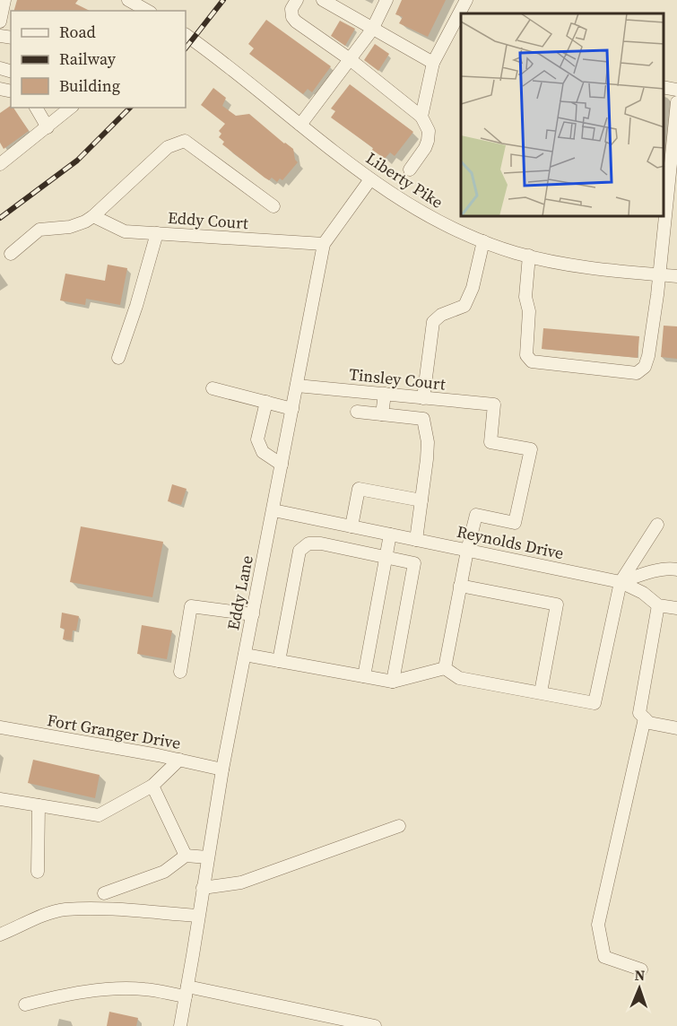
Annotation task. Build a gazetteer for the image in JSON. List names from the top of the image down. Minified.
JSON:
{"streets":{"street":["Liberty Pike","Eddy Court","Tinsley Court","Reynolds Drive","Eddy Lane","Fort Granger Drive"]},"crossings":[["Liberty Pike","Eddy Lane"],["Eddy Court","Eddy Lane"],["Tinsley Court","Reynolds Drive"],["Tinsley Court","Eddy Lane"],["Reynolds Drive","Eddy Lane"],["Eddy Lane","Fort Granger Drive"]],"legend":["Road","Railway","Building"],"north":"top"}
